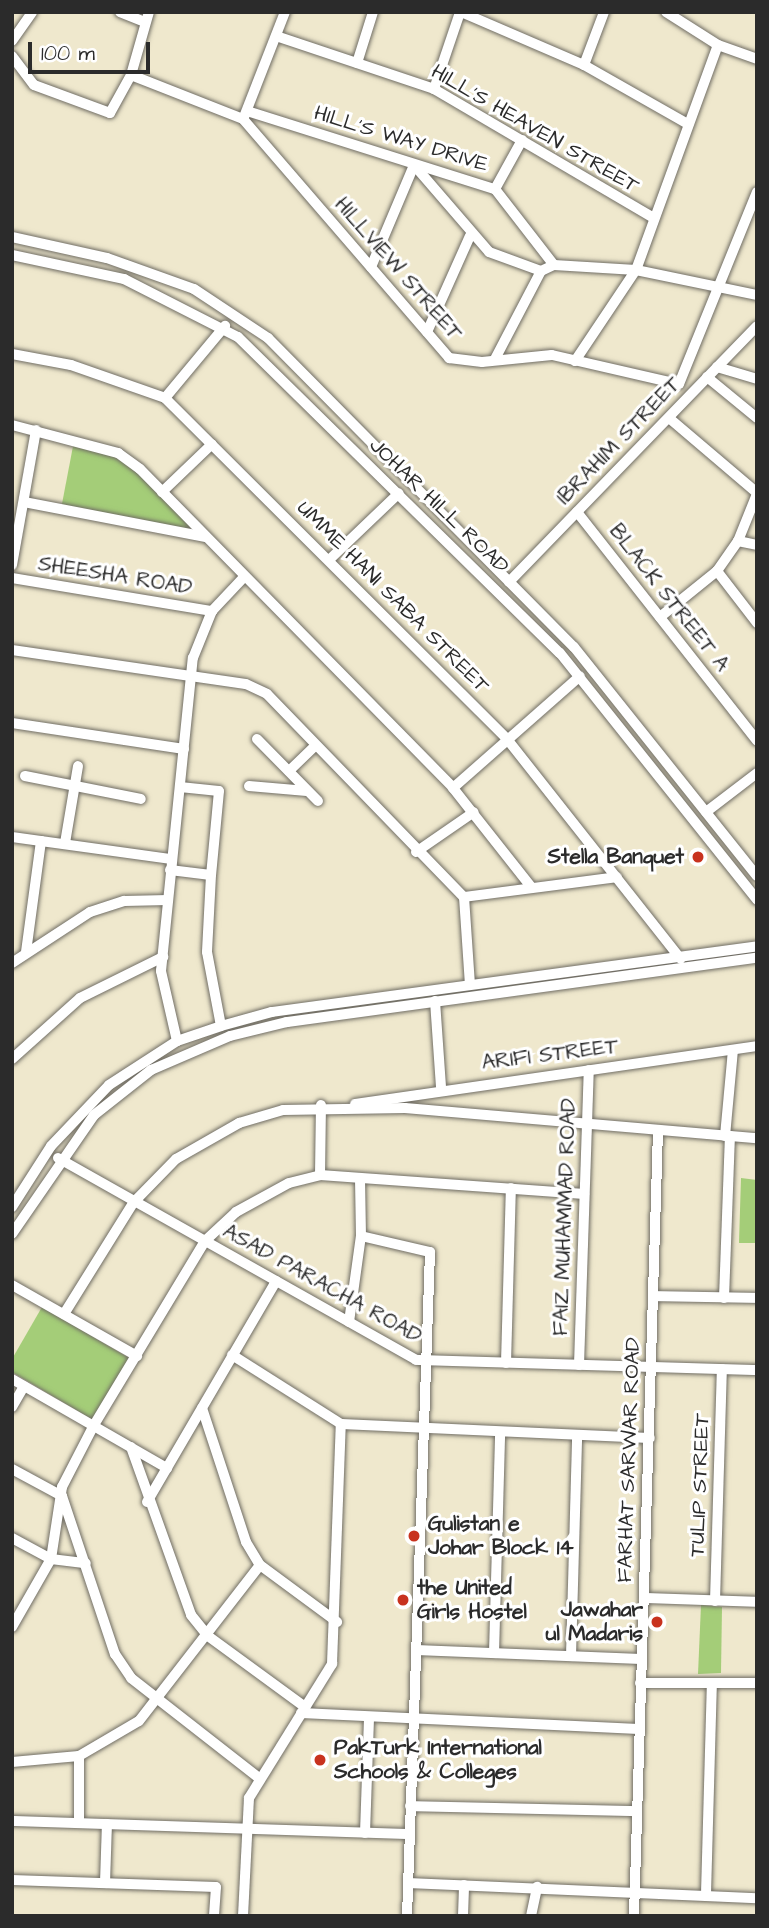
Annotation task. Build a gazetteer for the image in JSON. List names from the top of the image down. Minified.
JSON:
{"streets":{"street":["HILL'S HEAVEN STREET","HILL'S WAY DRIVE","HILLVIEW STREET","IBRAHIM STREET","JOHAR HILL ROAD","SHEESHA ROAD","UMME HANI SABA STREET","BLACK STREET A","ARIFI STREET","FAIZ MUHAMMAD ROAD","ASAD PARACHA ROAD","FARHAT SARWAR ROAD","TULIP STREET"]},"crossings":[["HILL'S WAY DRIVE","HILLVIEW STREET"],["HILLVIEW STREET","IBRAHIM STREET"],["IBRAHIM STREET","JOHAR HILL ROAD"],["IBRAHIM STREET","BLACK STREET A"],["ARIFI STREET","FAIZ MUHAMMAD ROAD"],["FAIZ MUHAMMAD ROAD","ASAD PARACHA ROAD"],["ASAD PARACHA ROAD","FARHAT SARWAR ROAD"],["ASAD PARACHA ROAD","TULIP STREET"]],"places":["Stella Banquet","Gulistan e Johar Block 14","the United Girls Hostel","Jawahar ul Madaris","PakTurk International Schools & Colleges"],"scale_bar":"100 m"}
